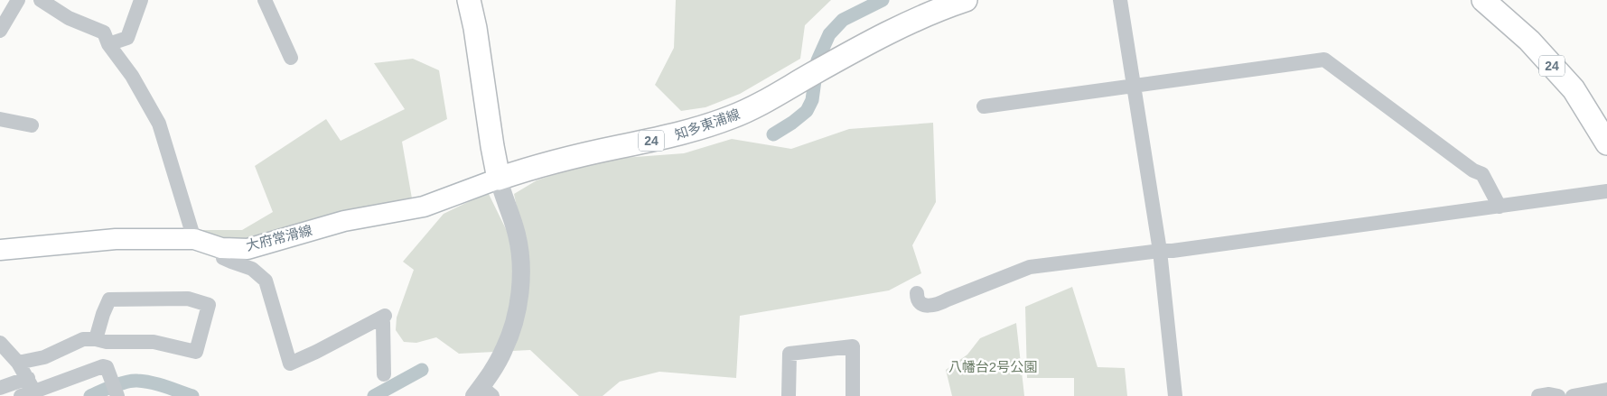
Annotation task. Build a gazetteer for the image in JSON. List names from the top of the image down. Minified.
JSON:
{"streets":{"main road":["24","知多東浦線","大府常滑線"]},"crossings":[["知多東浦線","大府常滑線"]],"parks":["八幡台2号公園"]}
